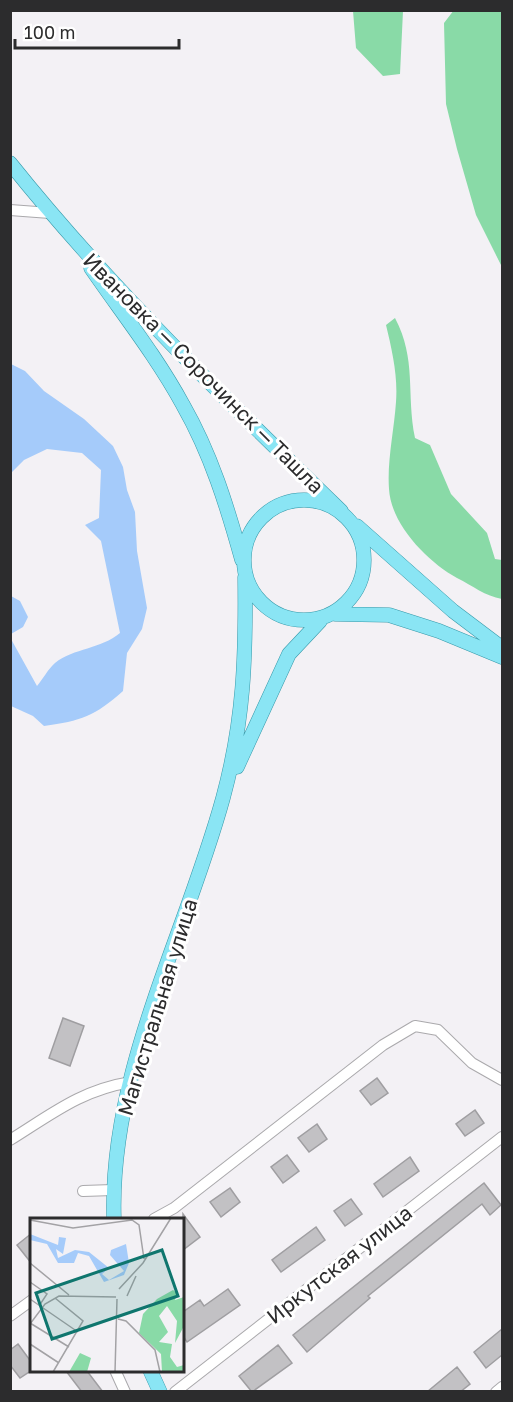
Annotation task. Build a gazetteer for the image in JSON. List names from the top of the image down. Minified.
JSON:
{"streets":{"main road":["Ивановка — Сорочинск — Ташла","Магистральная улица"],"street":["Иркутская улица"]},"crossings":[["Ивановка — Сорочинск — Ташла","Магистральная улица"]],"scale_bar":"100 m"}
